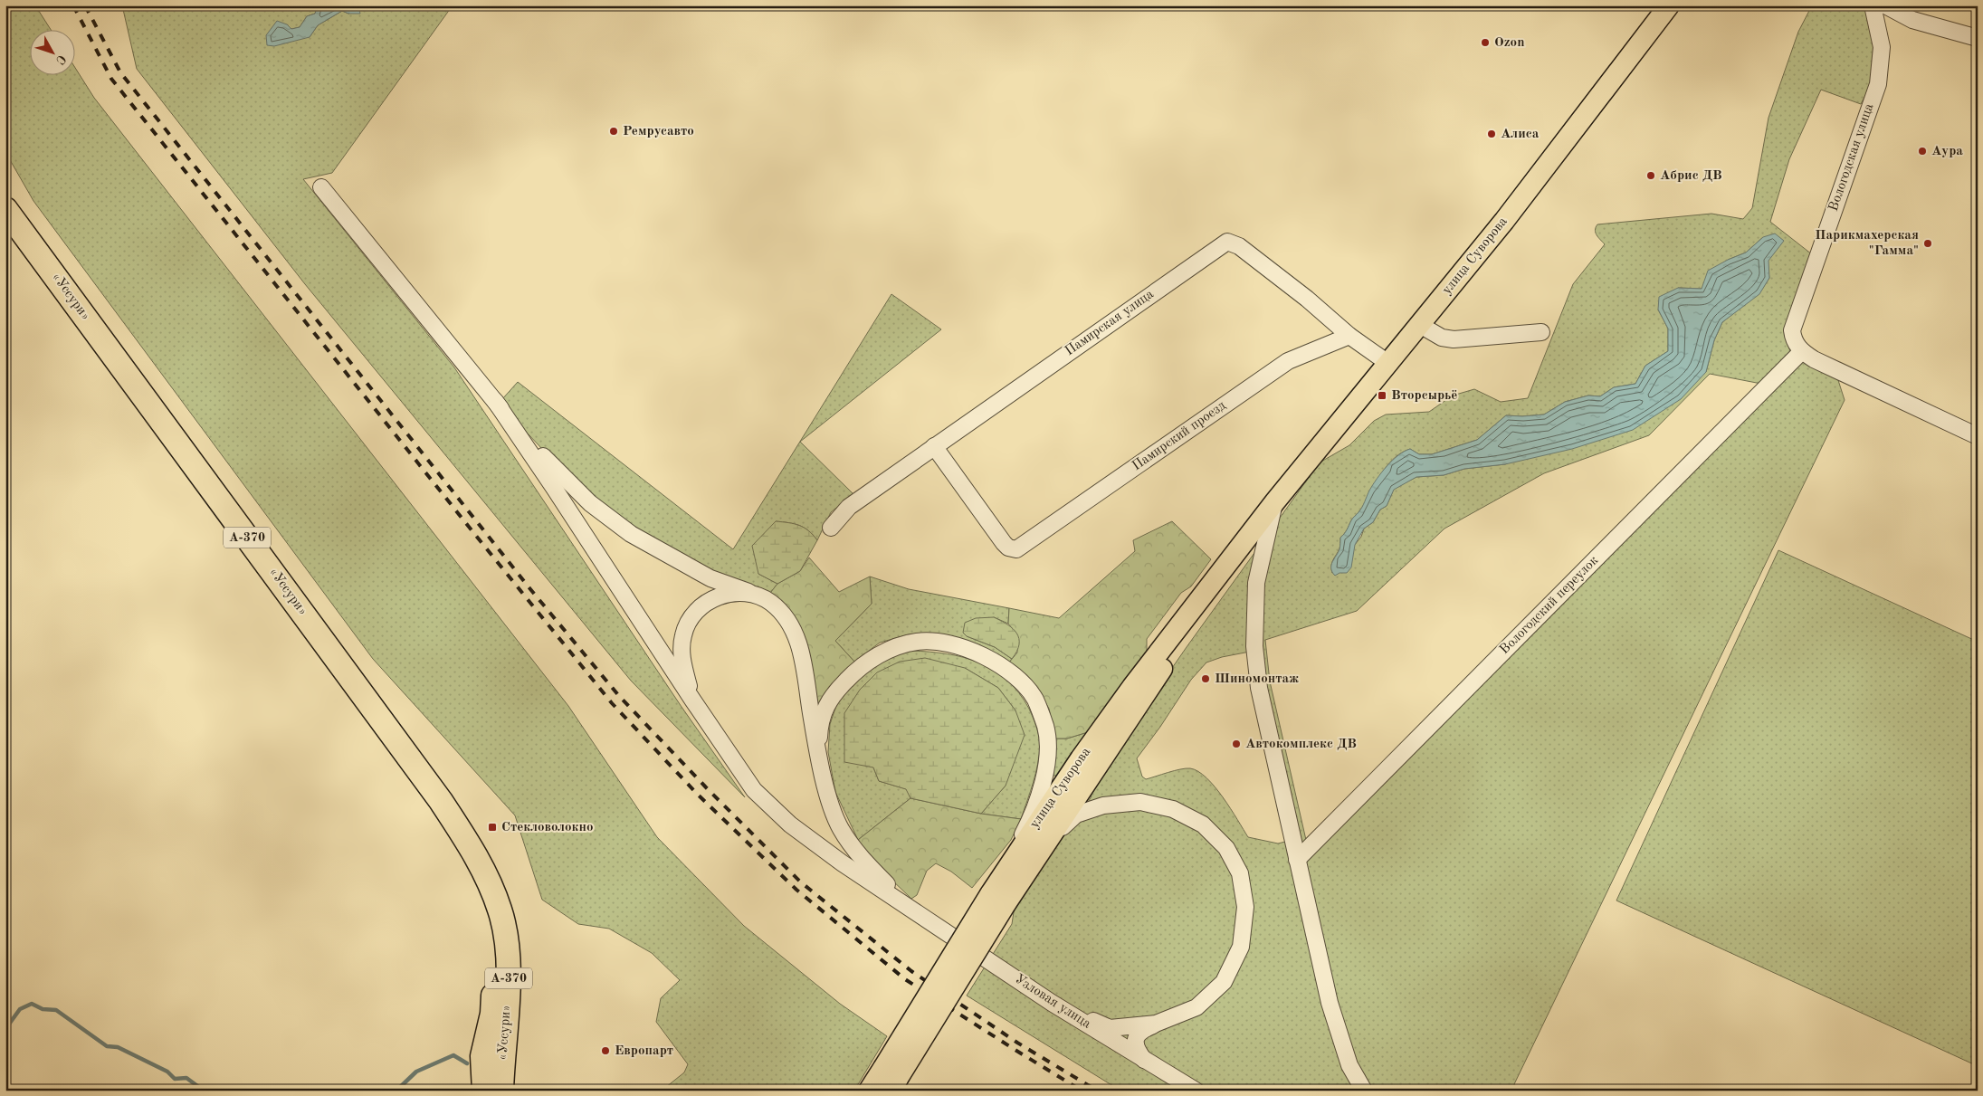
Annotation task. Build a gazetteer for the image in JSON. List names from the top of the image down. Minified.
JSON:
{"streets":{"highway":["«Уссури»","А-370"],"main road":["улица Суворова"],"street":["Вологодская улица","Памирская улица","Памирский проезд","Вологодский переулок","Узловая улица"]},"crossings":[["Вологодская улица","Вологодский переулок"],["улица Суворова","Памирская улица"],["Памирская улица","Памирский проезд"]],"places":{"other":["Ozon","Ремрусавто","Алиса","Аура","Абрис ДВ","Парикмахерская \"Гамма\"","Шиномонтаж","Автокомплекс ДВ","Европарт"],"transit":["Вторсырьё","Стекловолокно"]},"north":"bottom right"}
